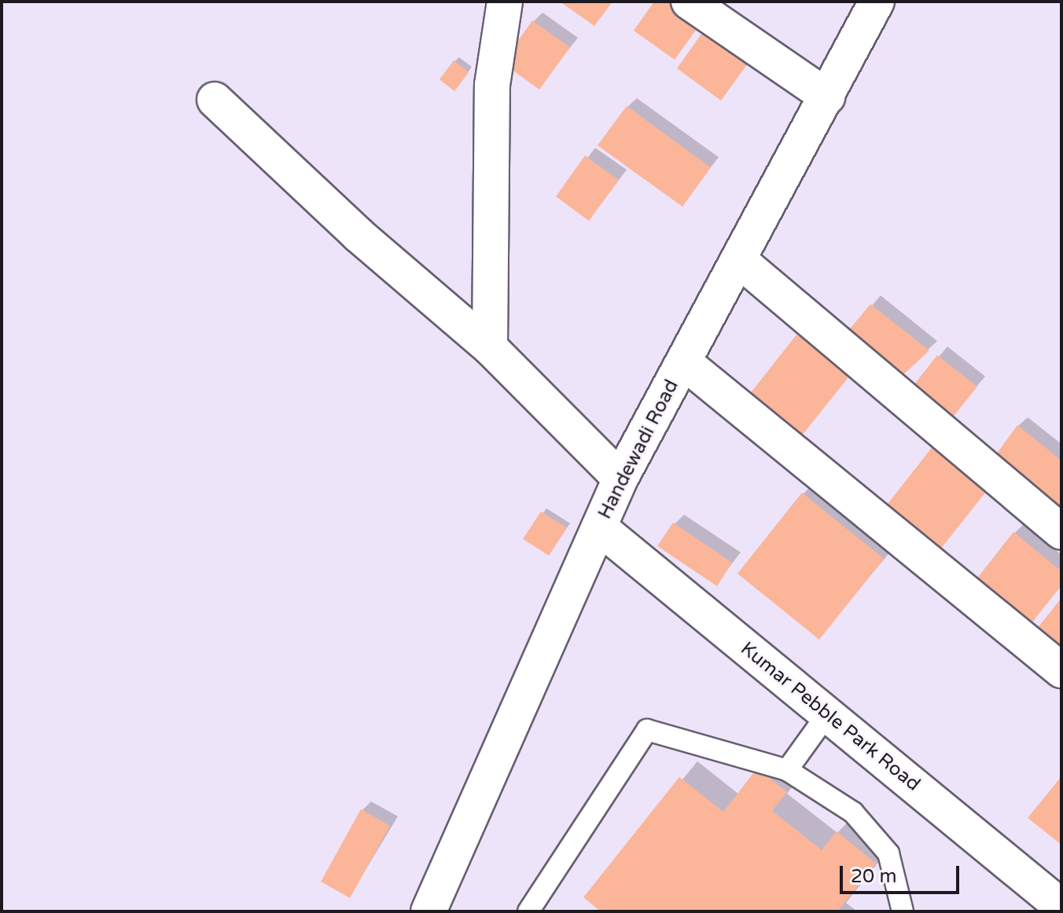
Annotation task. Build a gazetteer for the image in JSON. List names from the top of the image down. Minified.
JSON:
{"streets":{"street":["Handewadi Road","Kumar Pebble Park Road"]},"crossings":[["Handewadi Road","Kumar Pebble Park Road"]],"scale_bar":"20 m"}
